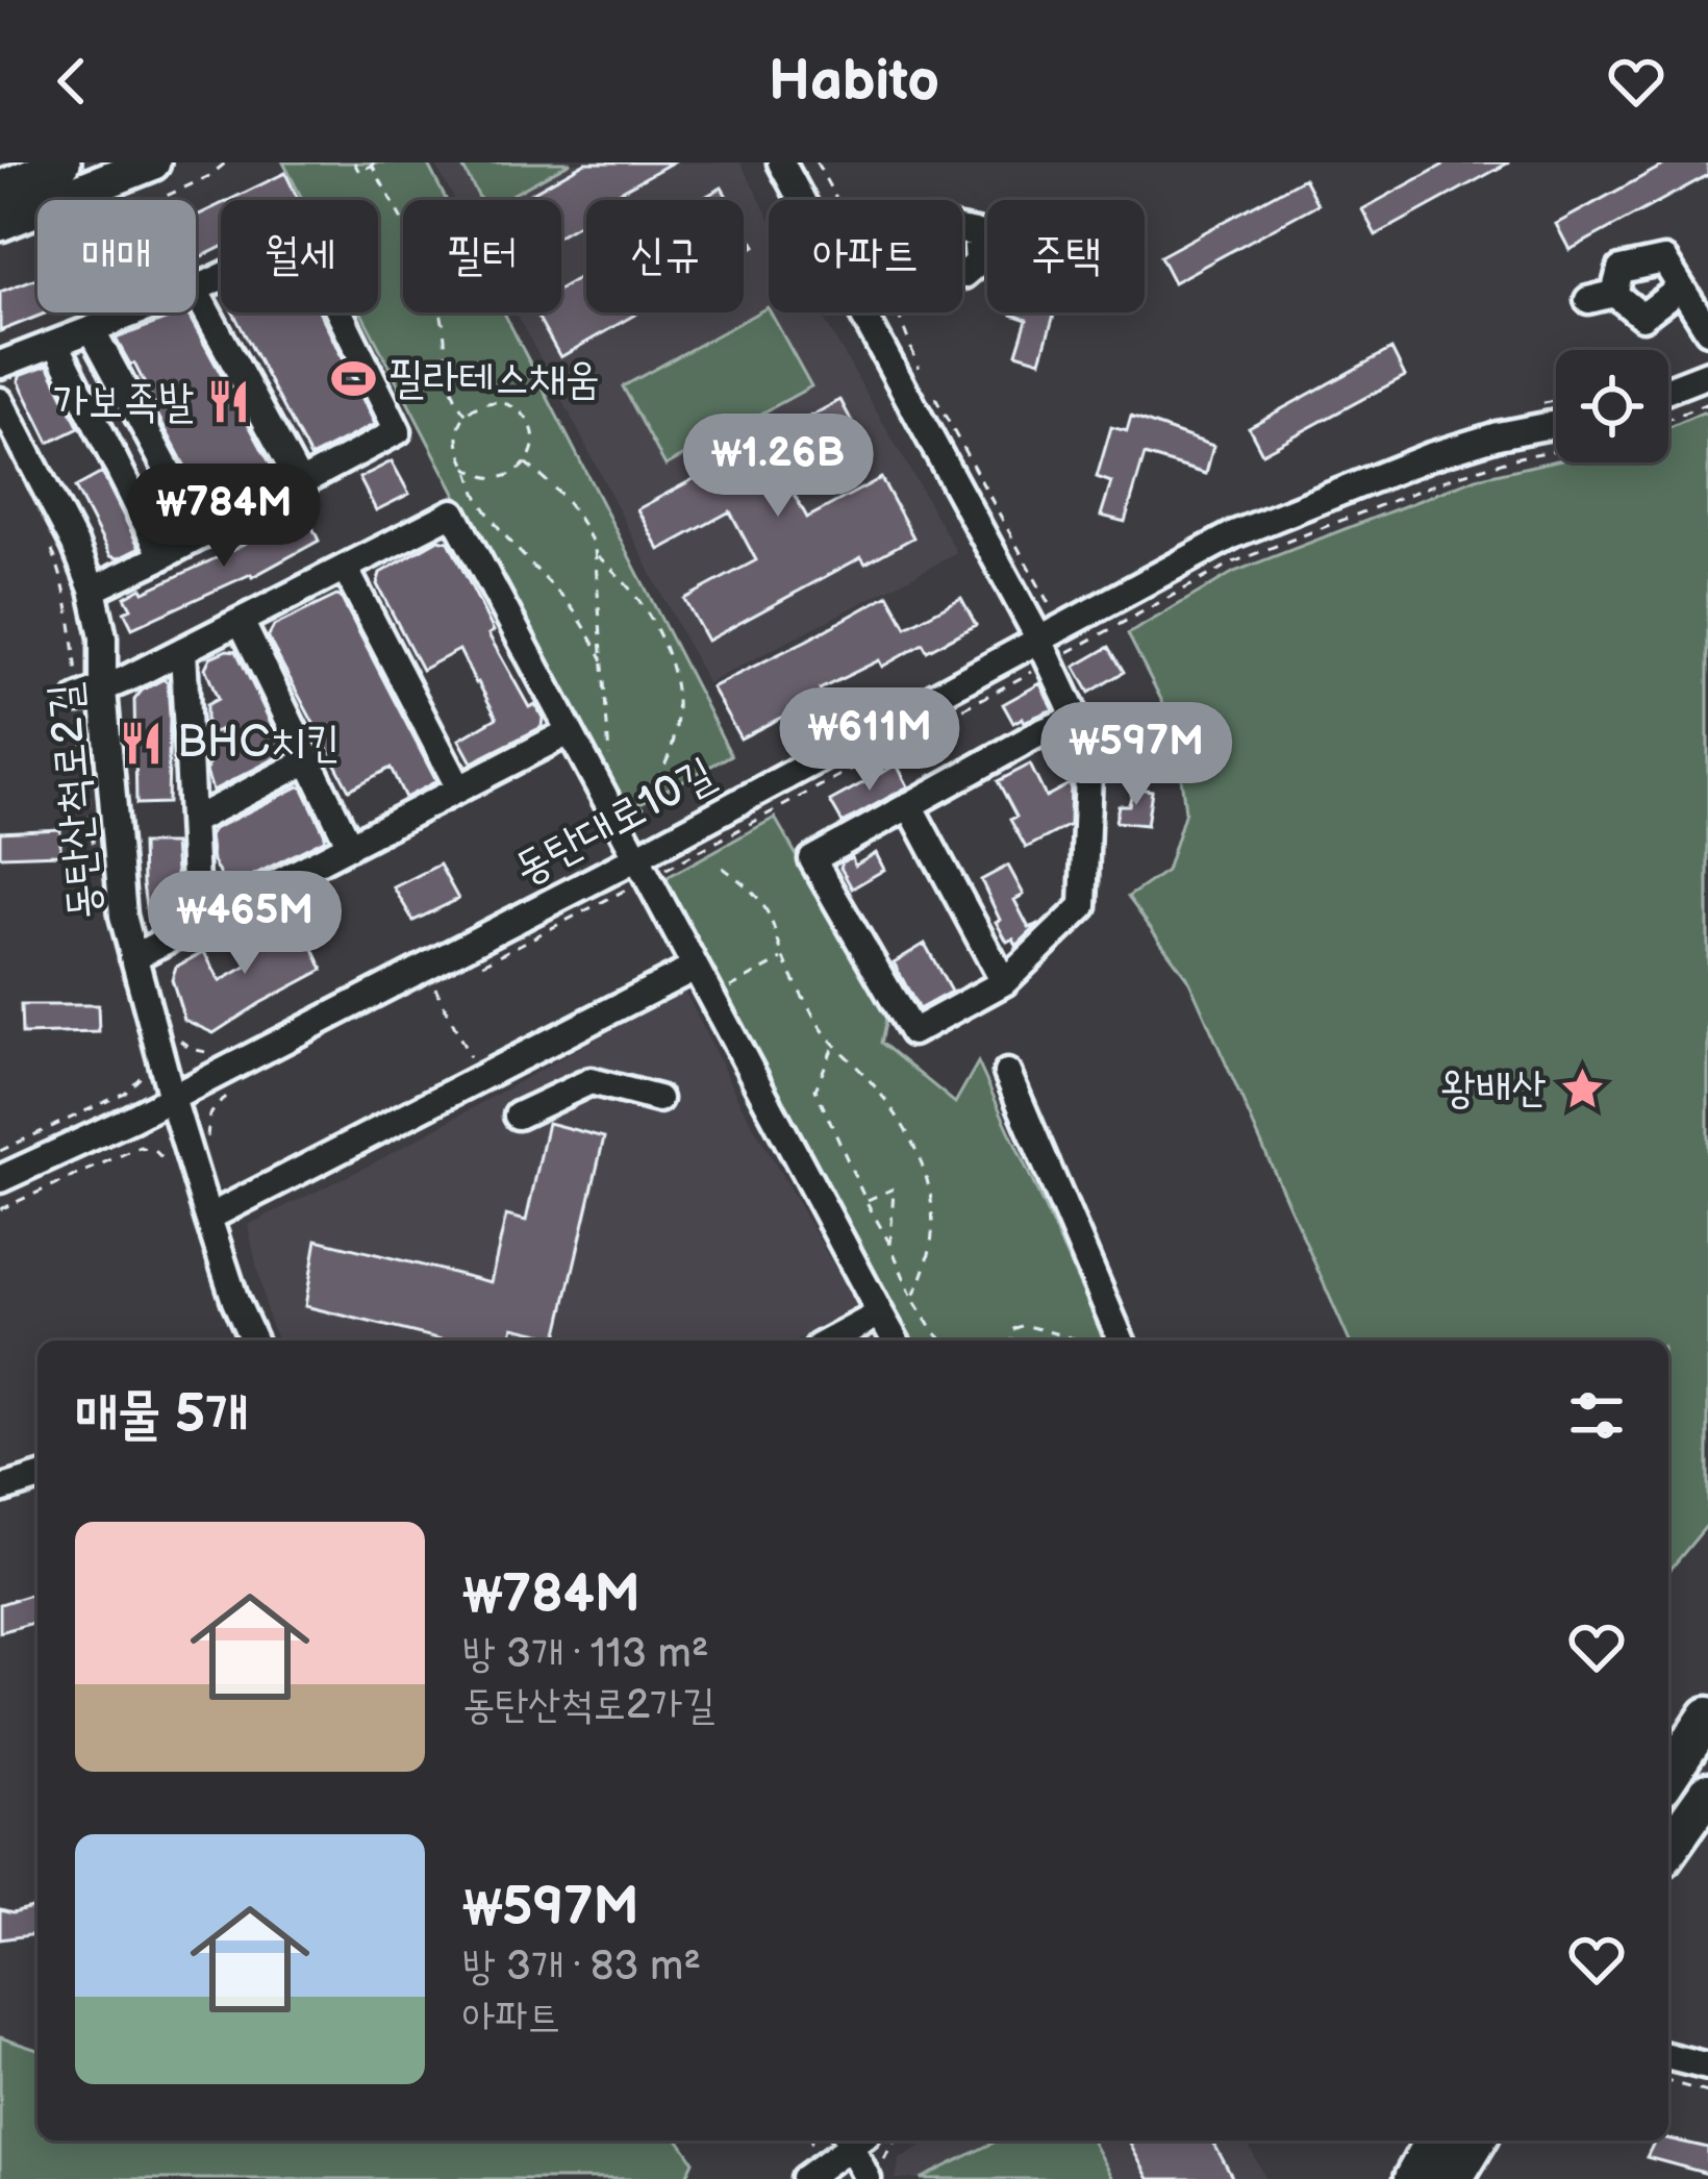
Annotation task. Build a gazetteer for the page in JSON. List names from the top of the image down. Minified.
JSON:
{"streets":{"street":["동탄산척로2길","동탄대로10길"]},"crossings":[["동탄산척로2길","동탄대로10길"]],"places":{"sports":["필라테스채움"],"restaurant":["가보족발","BHC치킨"],"place":["왕배산"]},"page":{"header":"Habito","chip":["매매","월세","필터","신규","아파트","주택"],"price":["₩1.26B","₩784M","₩611M","₩597M","₩465M"],"heading":"매물 5개","list":[{"name":"₩784M","note":"방 3개 · 113 m² · 동탄산척로2가길"},{"name":"₩597M","note":"방 3개 · 83 m² · 아파트"}]}}
